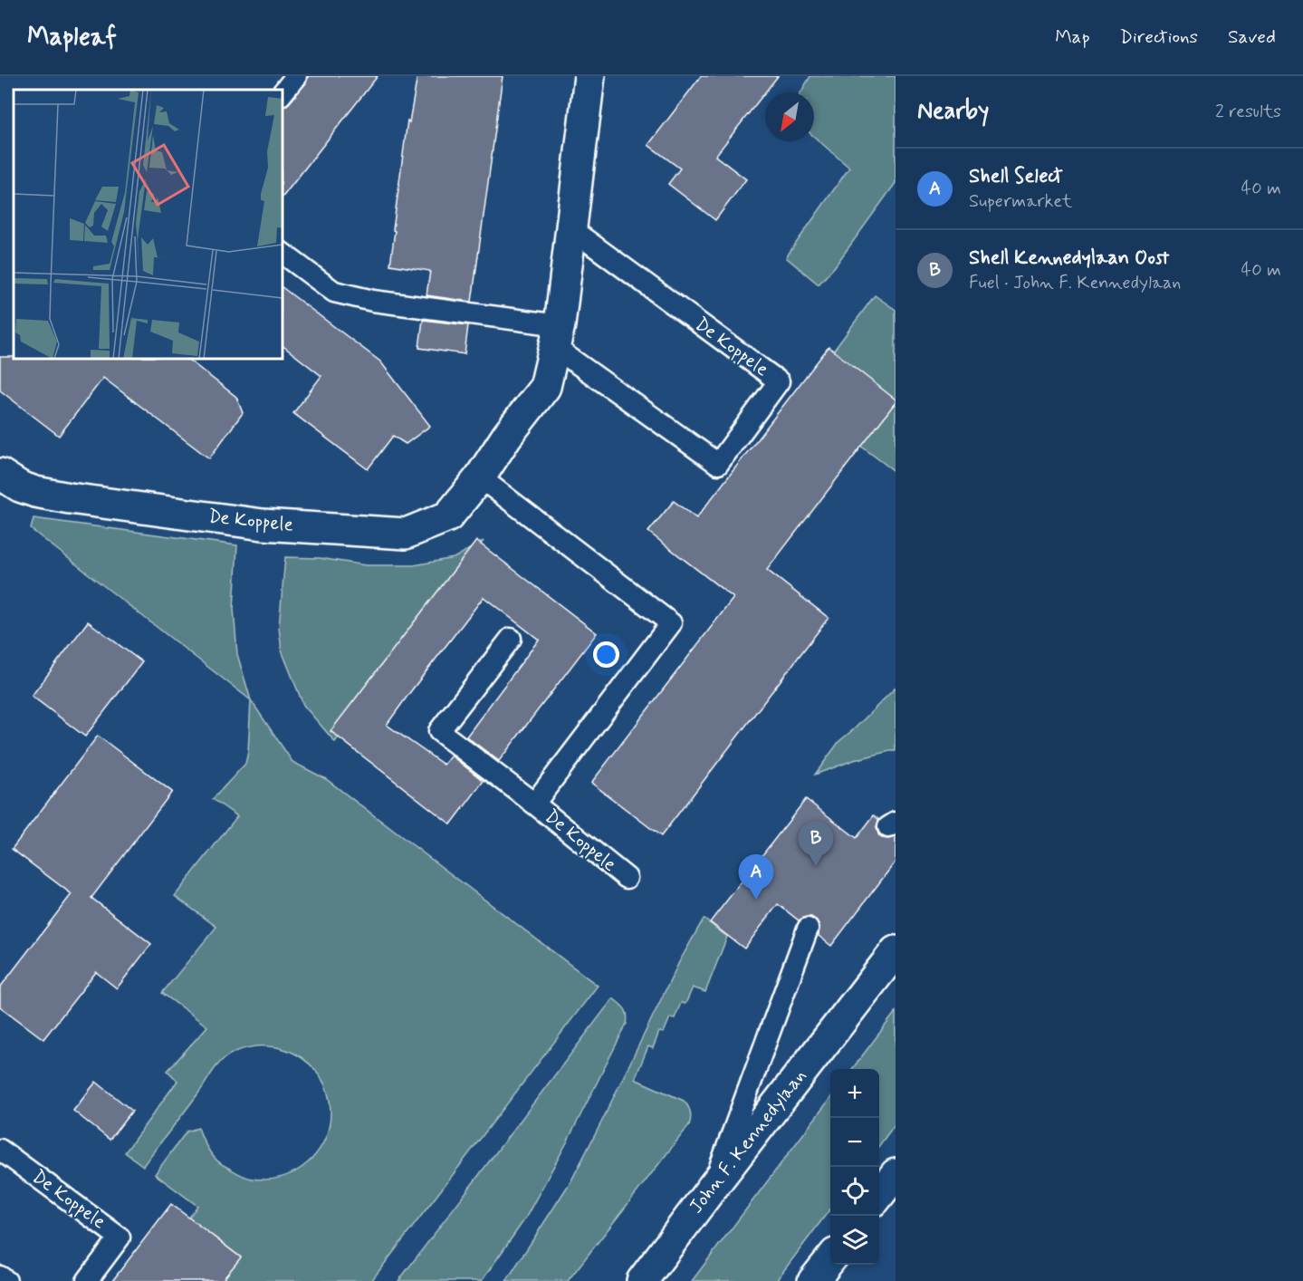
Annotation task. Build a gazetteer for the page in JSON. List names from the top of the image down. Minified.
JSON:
{"streets":{"street":["De Koppele","John F. Kennedylaan"]},"north":"bottom left","page":{"header":"Mapleaf","nav":["Map","Directions","Saved"],"heading":["Nearby","2 results"],"list":[{"mark":"A","name":"Shell Select","note":"Supermarket","value":"40 m"},{"mark":"B","name":"Shell Kennedylaan Oost","note":"Fuel · John F. Kennedylaan","value":"40 m"}],"pins":["B","A"],"map_buttons":["+","−"]}}
